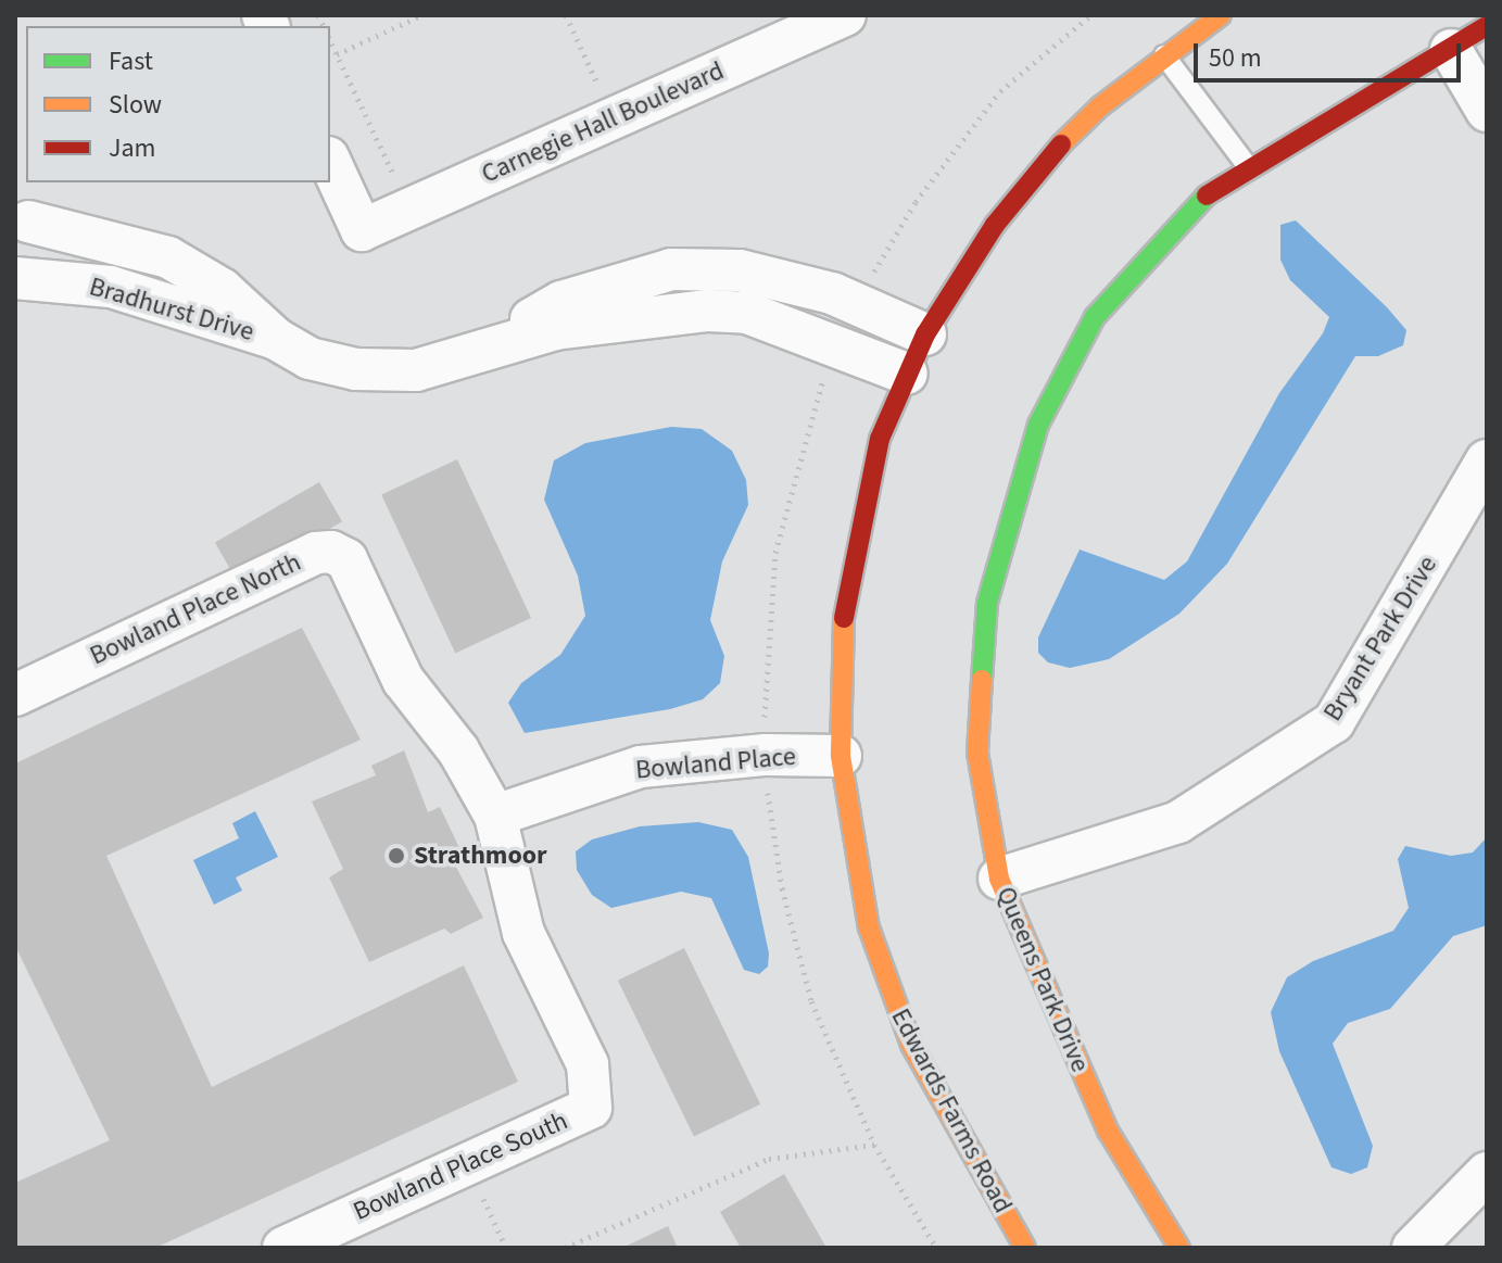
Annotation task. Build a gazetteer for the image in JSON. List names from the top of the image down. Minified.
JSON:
{"streets":{"street":["Carnegie Hall Boulevard","Bradhurst Drive","Bowland Place North","Bryant Park Drive","Bowland Place","Queens Park Drive","Edwards Farms Road","Bowland Place South"]},"crossings":[["Bradhurst Drive","Edwards Farms Road"],["Bowland Place North","Bowland Place"],["Bowland Place North","Bowland Place South"],["Bryant Park Drive","Queens Park Drive"],["Bowland Place","Edwards Farms Road"]],"places":["Strathmoor"],"legend":["Fast","Slow","Jam"],"scale_bar":"50 m"}
